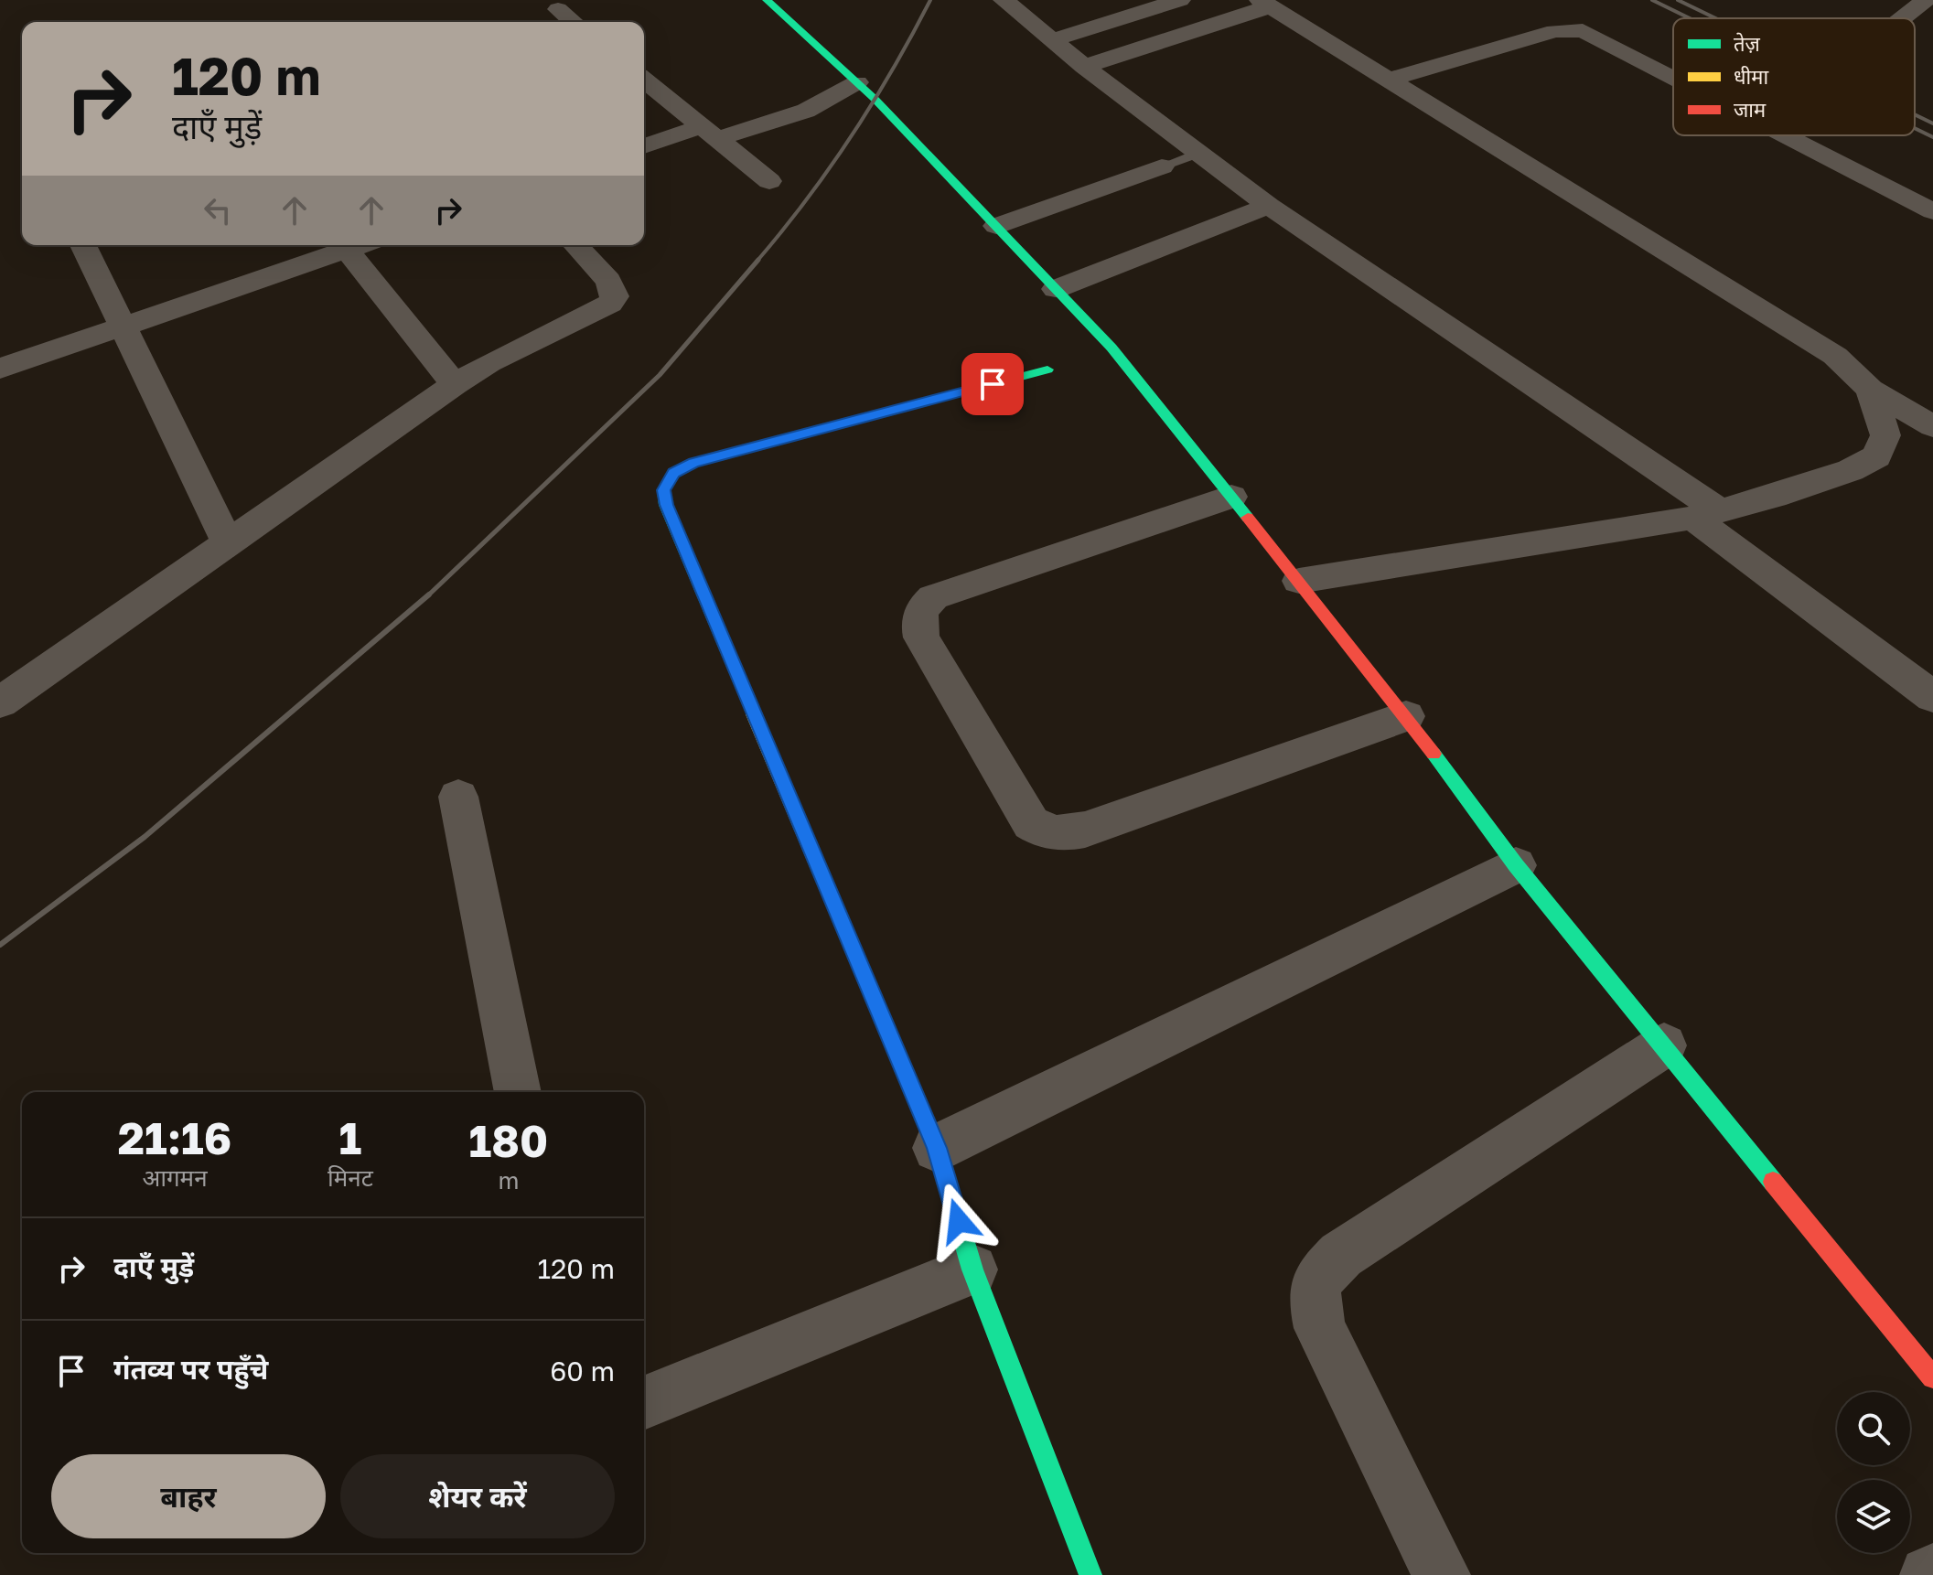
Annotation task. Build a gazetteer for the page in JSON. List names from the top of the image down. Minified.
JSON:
{"legend":["तेज़","धीमा","जाम"],"page":{"turn":["120 m","दाएँ मुड़ें"],"eta":["21:16","आगमन","1","मिनट","180","m"],"list":[{"name":"दाएँ मुड़ें","value":"120 m"},{"name":"गंतव्य पर पहुँचे","value":"60 m"}],"buttons":["बाहर","शेयर करें"]}}
